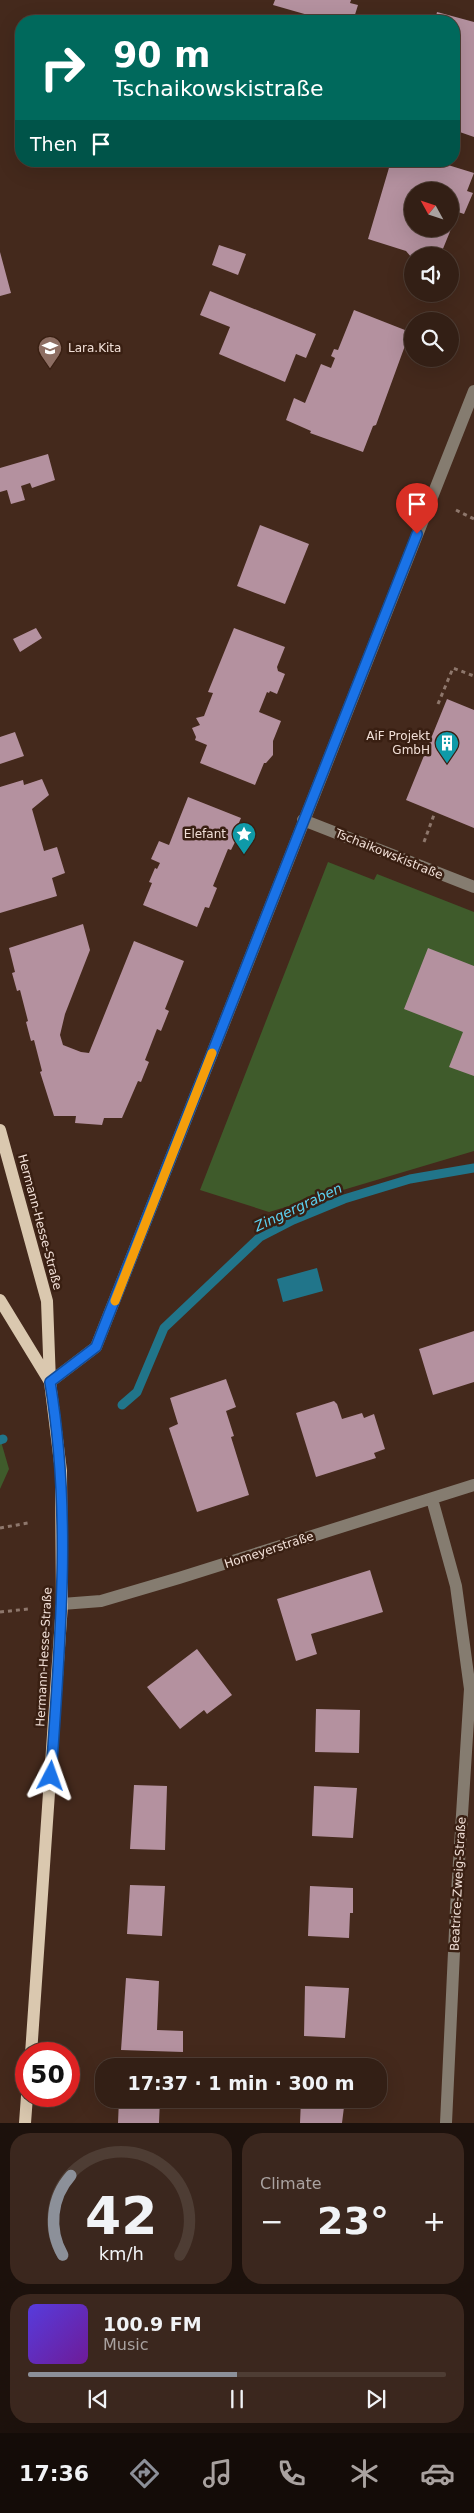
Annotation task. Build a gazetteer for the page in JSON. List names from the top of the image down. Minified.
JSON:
{"streets":{"main road":["Hermann-Hesse-Straße"],"street":["Tschaikowskistraße","Homeyerstraße","Beatrice-Zweig-Straße"]},"crossings":[["Hermann-Hesse-Straße","Homeyerstraße"],["Homeyerstraße","Beatrice-Zweig-Straße"]],"water":["Zingergraben"],"places":{"school or university":["Lara.Kita"],"building":["AiF Projekt GmbH"],"place":["Elefant"]},"north":"top left","page":{"turn":["90 m","Tschaikowskistraße"],"then":"Then","limit":"50","trip":"17:37 · 1 min · 300 m","tile":"Climate","heat":["−","23°","+"],"song":["100.9 FM","Music"],"tabs":"17:36","gauge":["42","km/h"]}}
